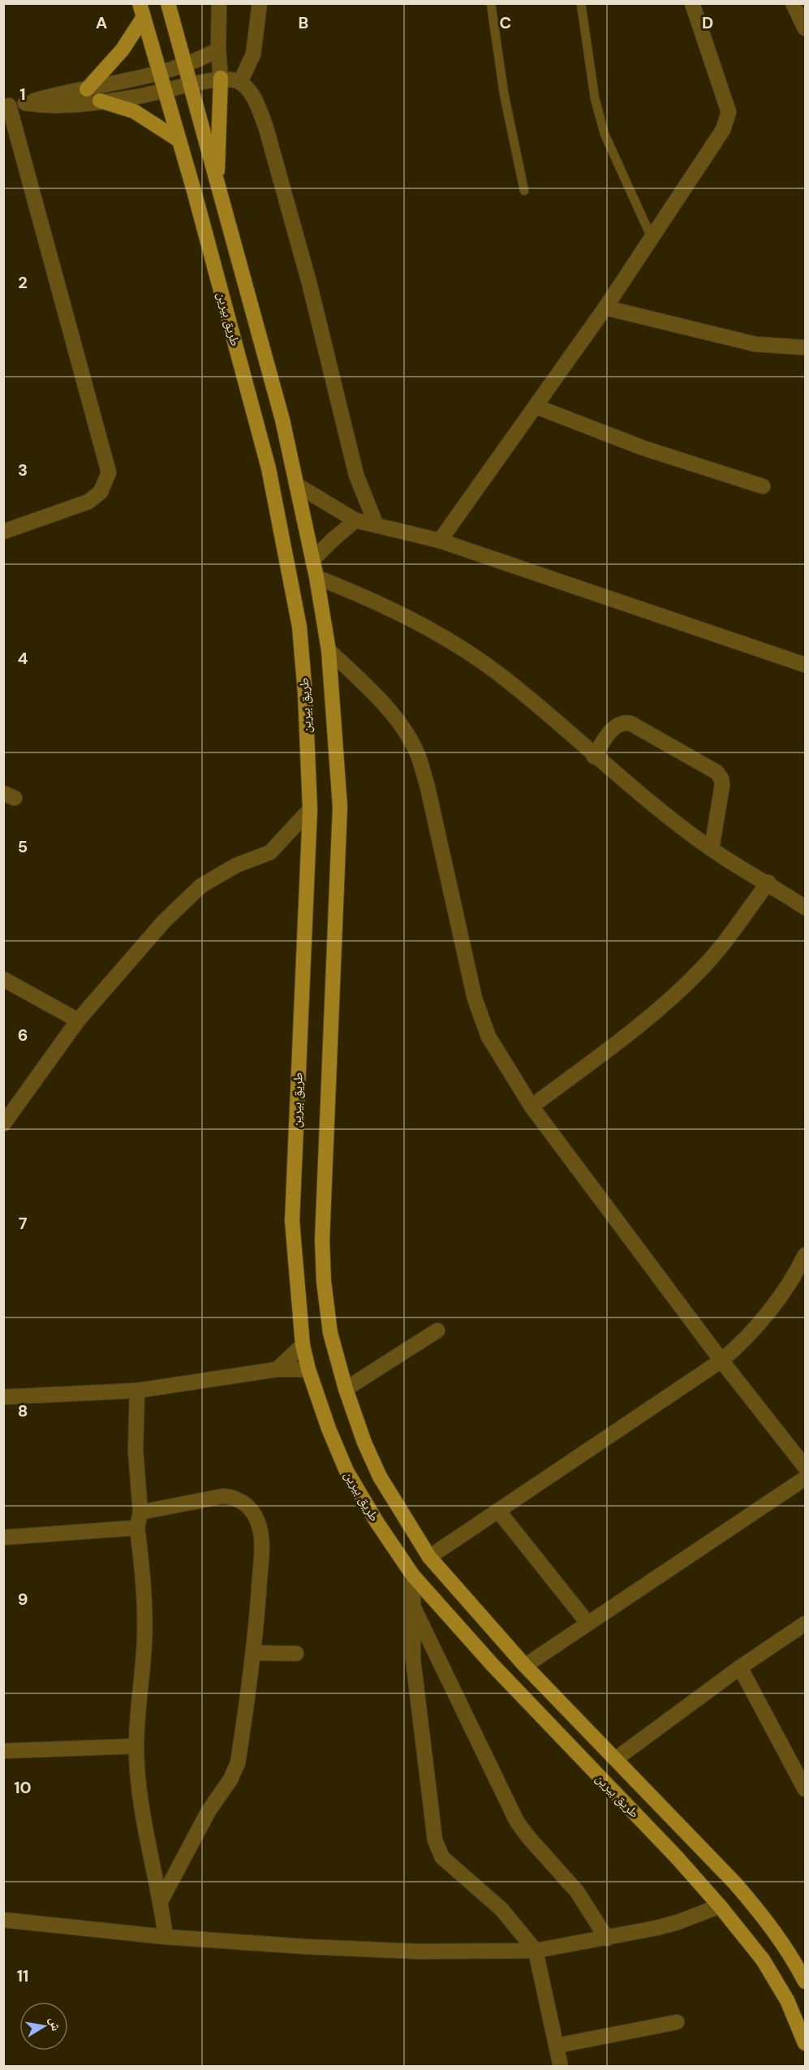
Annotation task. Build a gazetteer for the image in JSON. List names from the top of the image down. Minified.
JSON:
{"streets":{"main road":["طريق بيرين"]},"north":"right","grid":{"columns":["A","B","C","D"],"rows":["1","2","3","4","5","6","7","8","9","10","11"]}}
